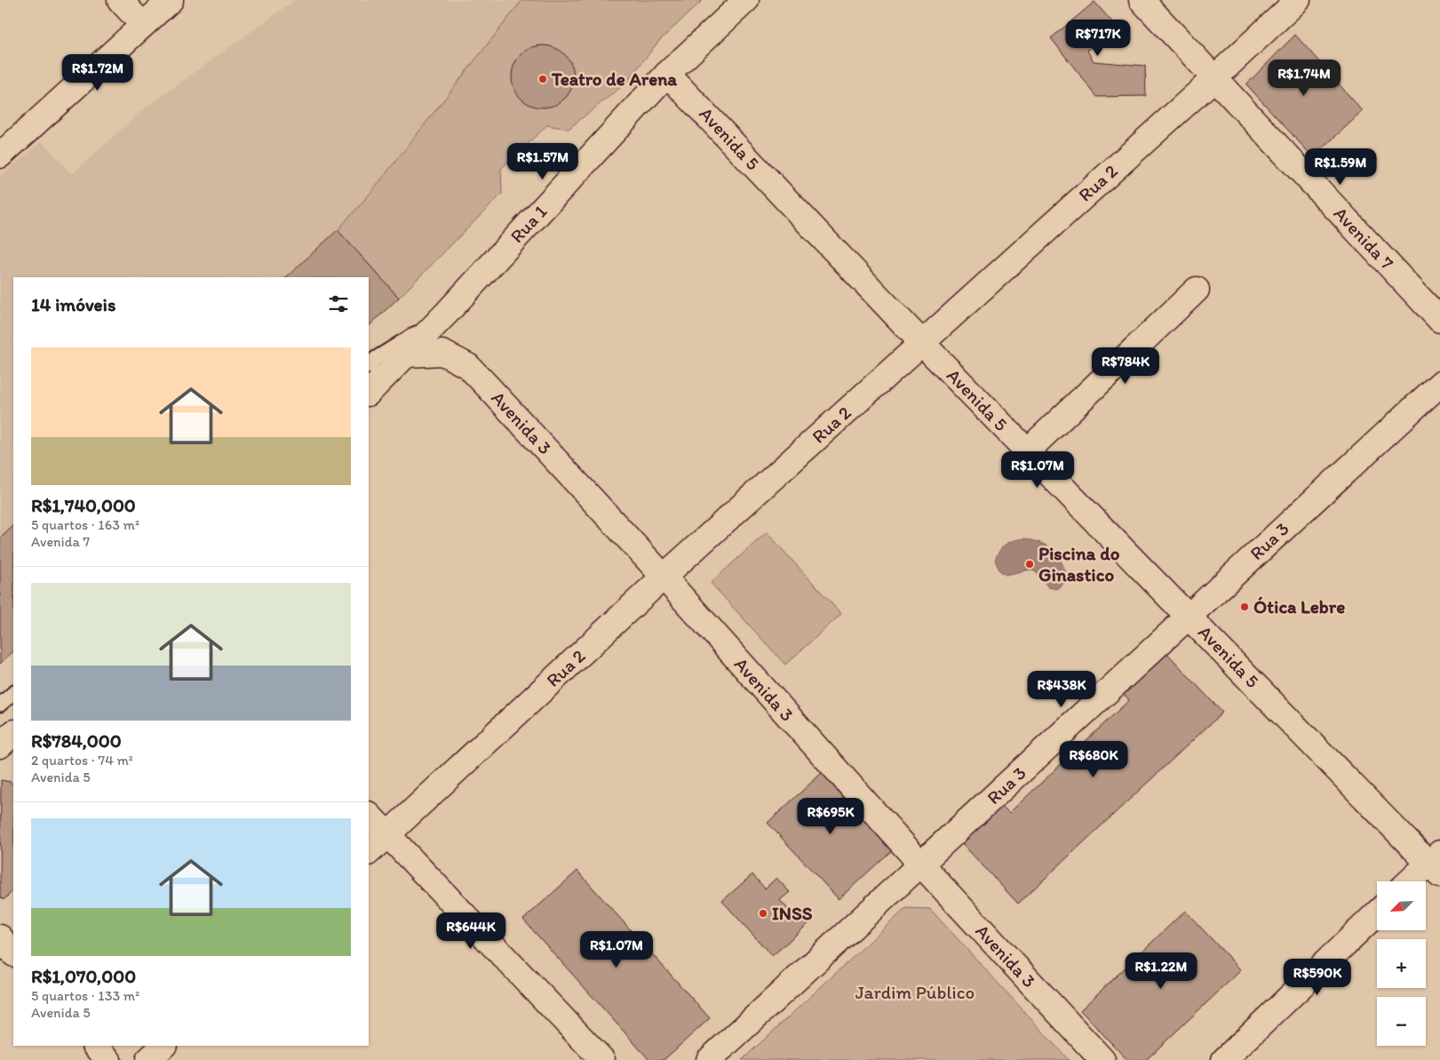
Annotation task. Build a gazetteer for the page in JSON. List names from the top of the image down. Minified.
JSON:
{"streets":{"main road":["Avenida 5","Rua 2","Rua 1","Avenida 7","Avenida 3","Rua 3"]},"crossings":[["Avenida 5","Rua 2"],["Avenida 5","Rua 1"],["Avenida 5","Rua 3"],["Rua 2","Avenida 7"],["Rua 2","Avenida 3"],["Rua 1","Avenida 3"],["Avenida 3","Rua 3"]],"parks":["Jardim Público"],"places":["Teatro de Arena","Piscina do Ginastico","Ótica Lebre","INSS"],"north":"bottom left","page":{"price":["R$717K","R$1.72M","R$1.74M","R$1.57M","R$1.59M","R$784K","R$1.07M","R$438K","R$680K","R$695K","R$644K","R$1.07M","R$1.22M","R$590K"],"heading":"14 imóveis","list":[{"name":"R$1,740,000","note":"5 quartos · 163 m² · Avenida 7"},{"name":"R$784,000","note":"2 quartos · 74 m² · Avenida 5"},{"name":"R$1,070,000","note":"5 quartos · 133 m² · Avenida 5"}],"map_buttons":["+","−"]}}
